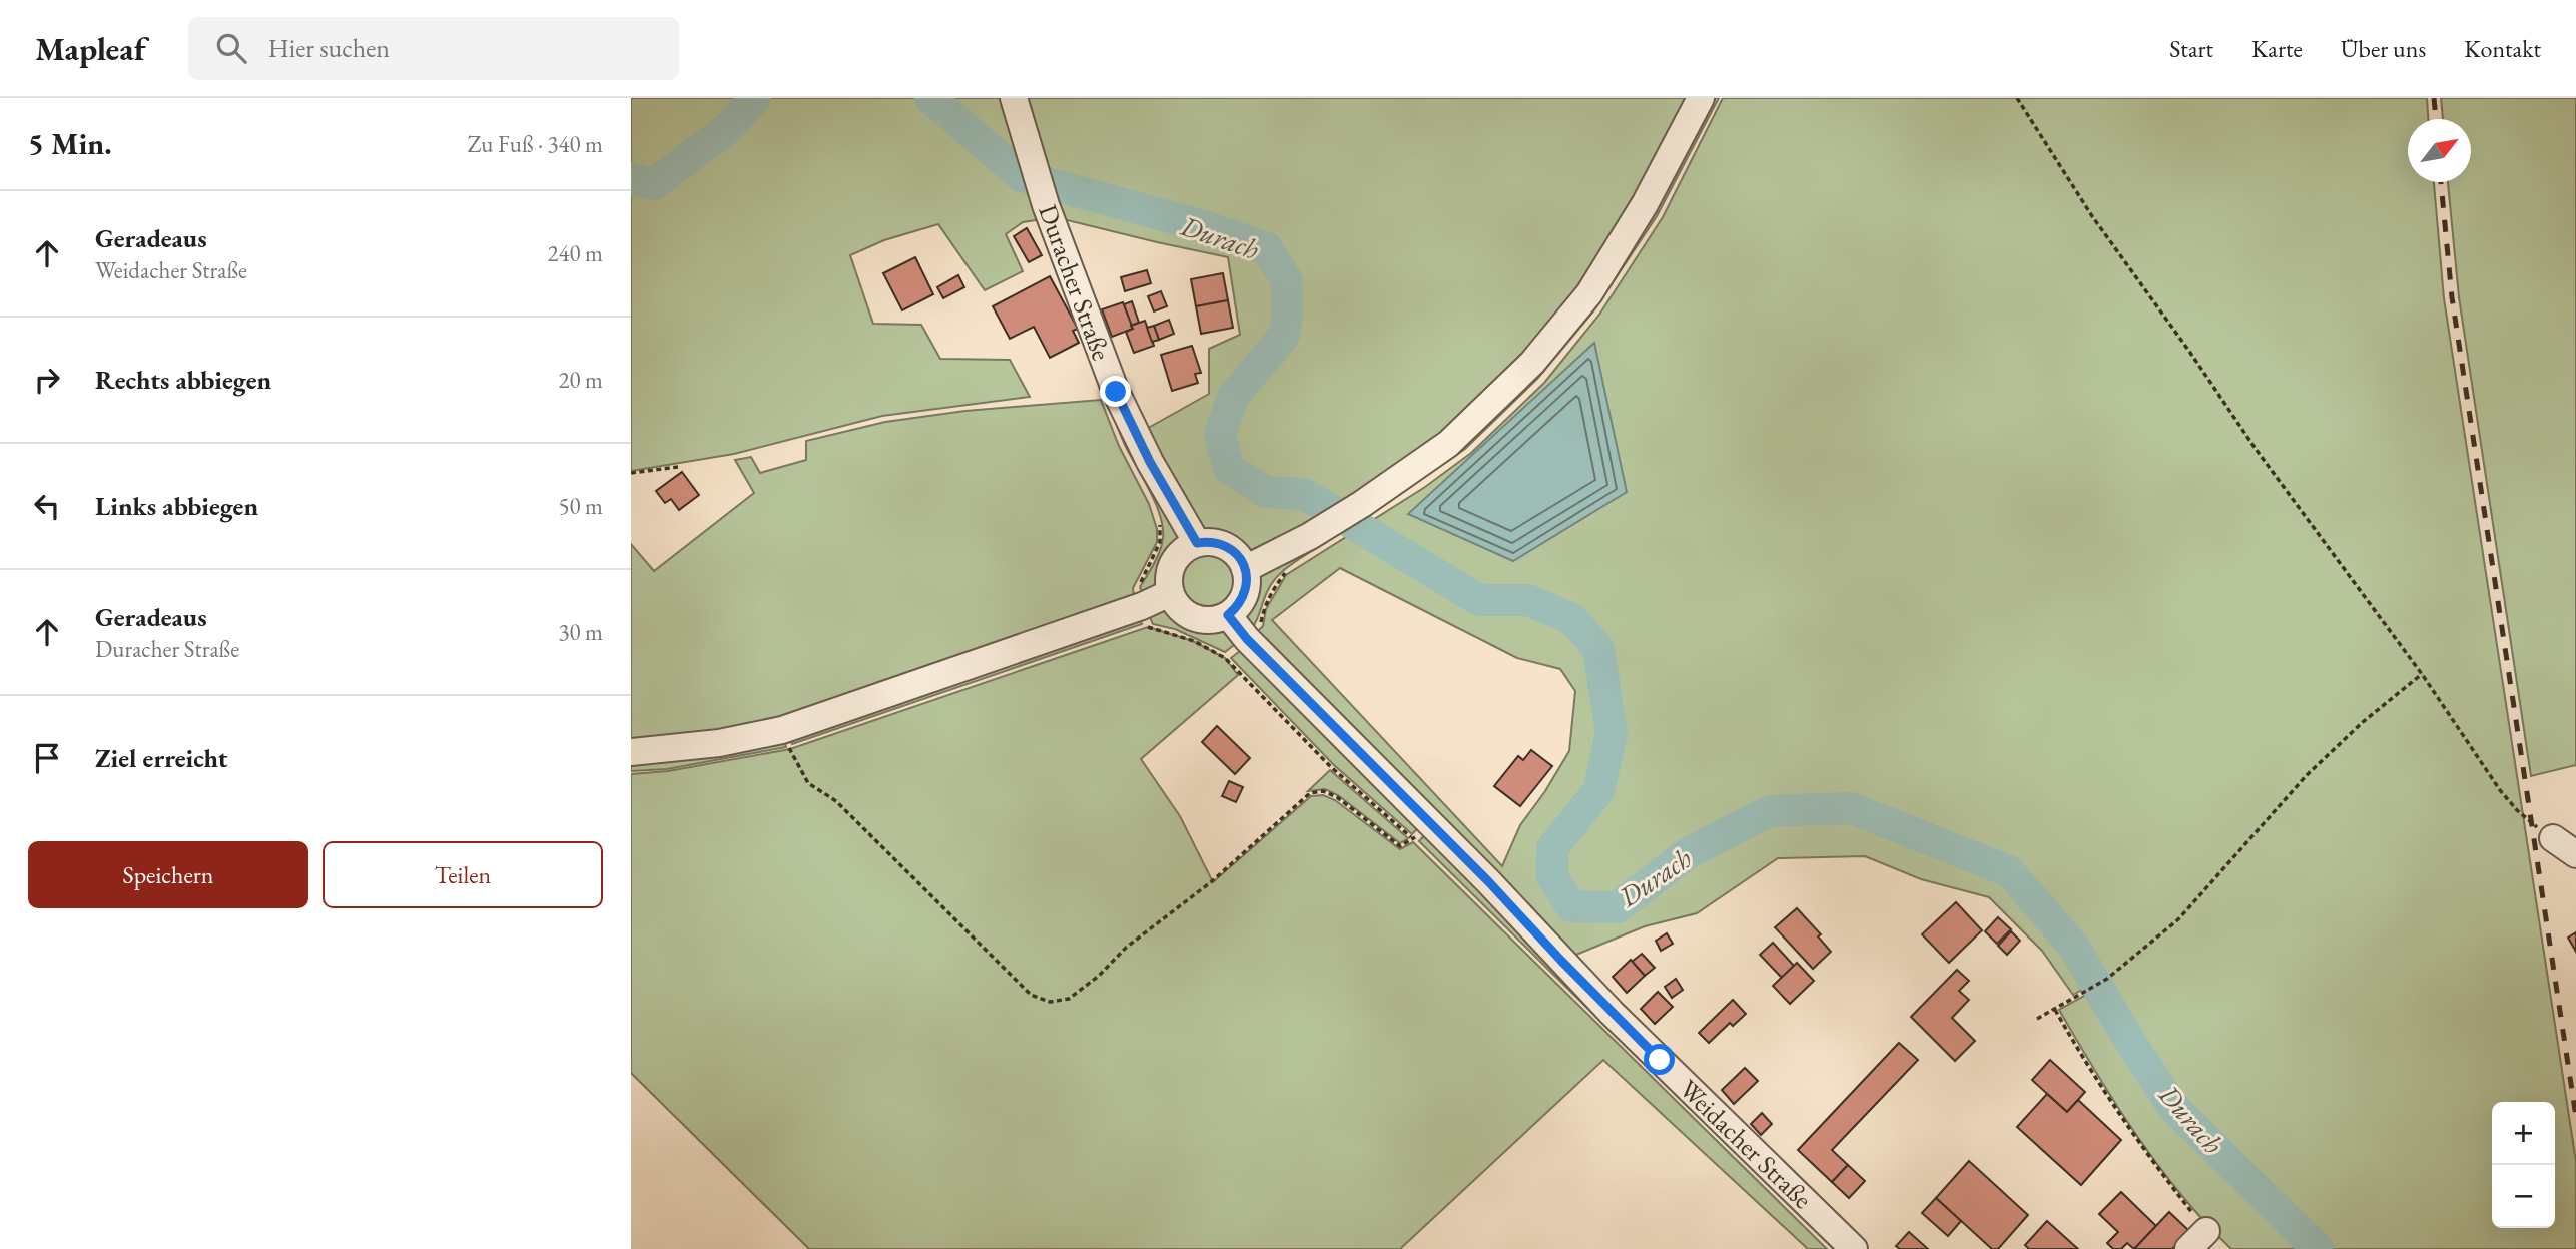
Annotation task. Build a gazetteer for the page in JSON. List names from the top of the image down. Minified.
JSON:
{"streets":{"street":["Duracher Straße","Weidacher Straße"]},"crossings":[["Duracher Straße","Weidacher Straße"]],"water":["Durach"],"north":"top right","page":{"header":"Mapleaf","search":"Hier suchen","nav":["Start","Karte","Über uns","Kontakt"],"heading":["5 Min.","Zu Fuß · 340 m"],"list":[["Geradeaus","Weidacher Straße","240 m"],["Rechts abbiegen","20 m"],["Links abbiegen","50 m"],["Geradeaus","Duracher Straße","30 m"],"Ziel erreicht"],"buttons":["Speichern","Teilen"],"map_buttons":["+","−"]}}
